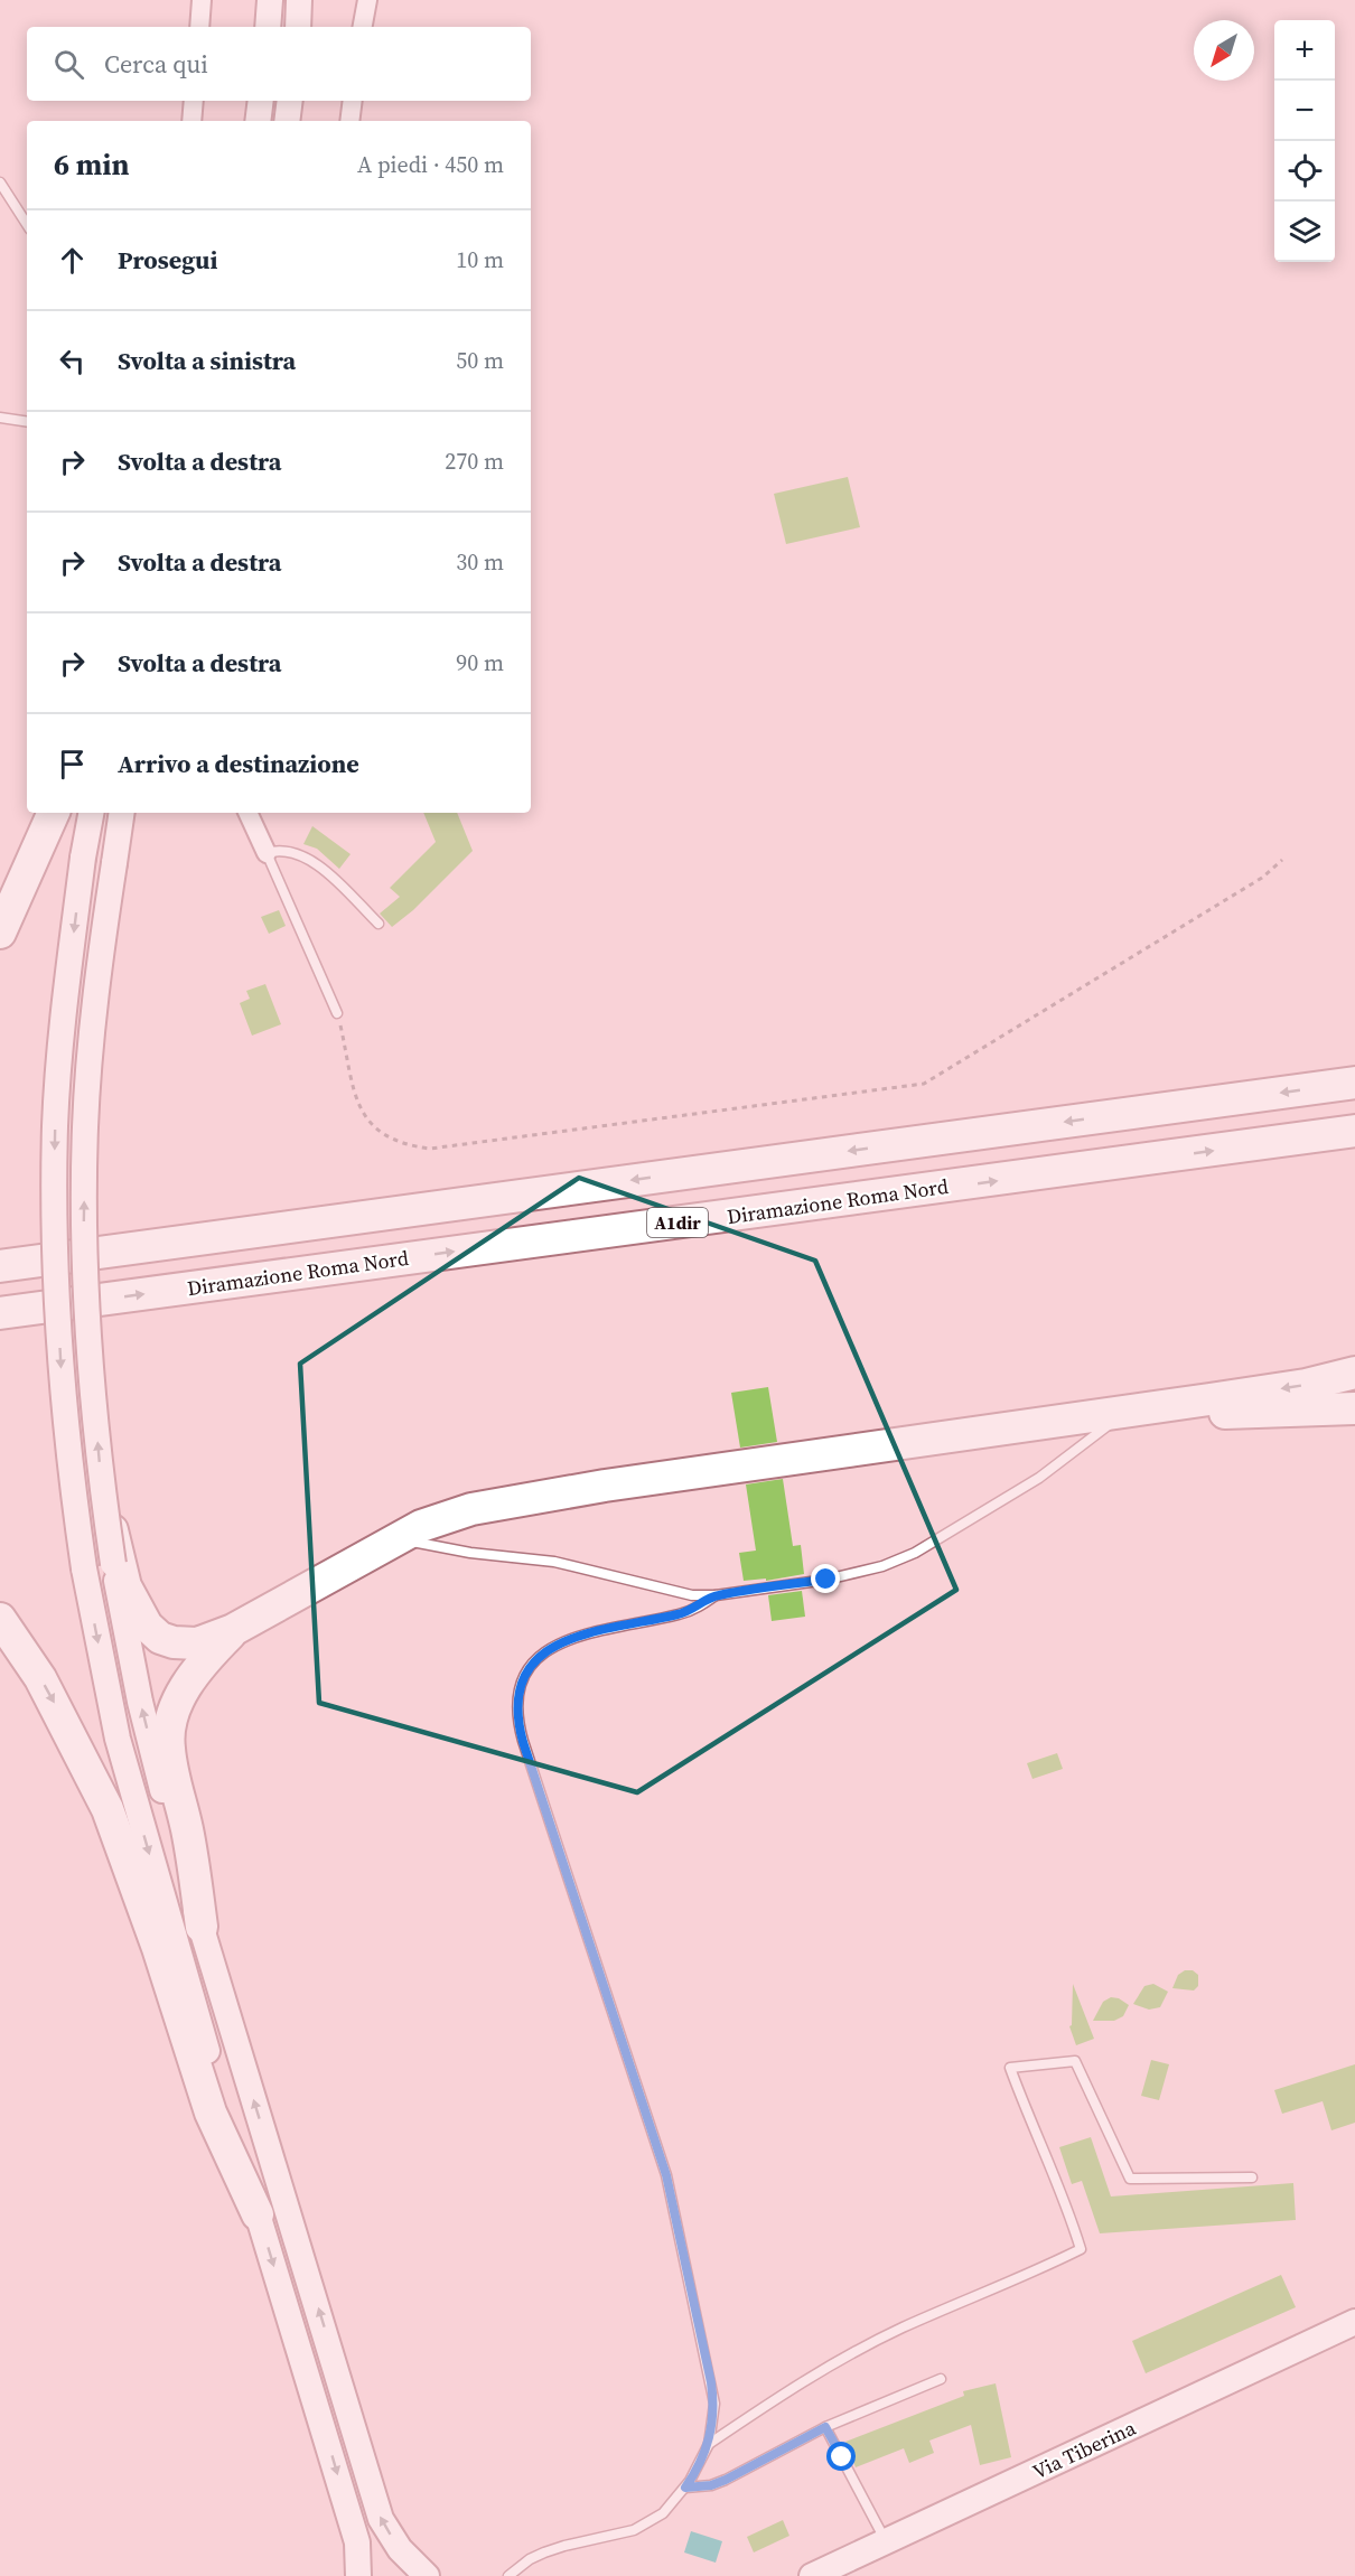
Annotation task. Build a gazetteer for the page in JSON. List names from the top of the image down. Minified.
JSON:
{"streets":{"highway":["Diramazione Roma Nord","A1dir"],"main road":["Via Tiberina"]},"north":"bottom left","page":{"map_buttons":["+","−"],"search":"Cerca qui","heading":["6 min","A piedi · 450 m"],"list":[["Prosegui","10 m"],["Svolta a sinistra","50 m"],["Svolta a destra","270 m"],["Svolta a destra","30 m"],["Svolta a destra","90 m"],"Arrivo a destinazione"]}}
